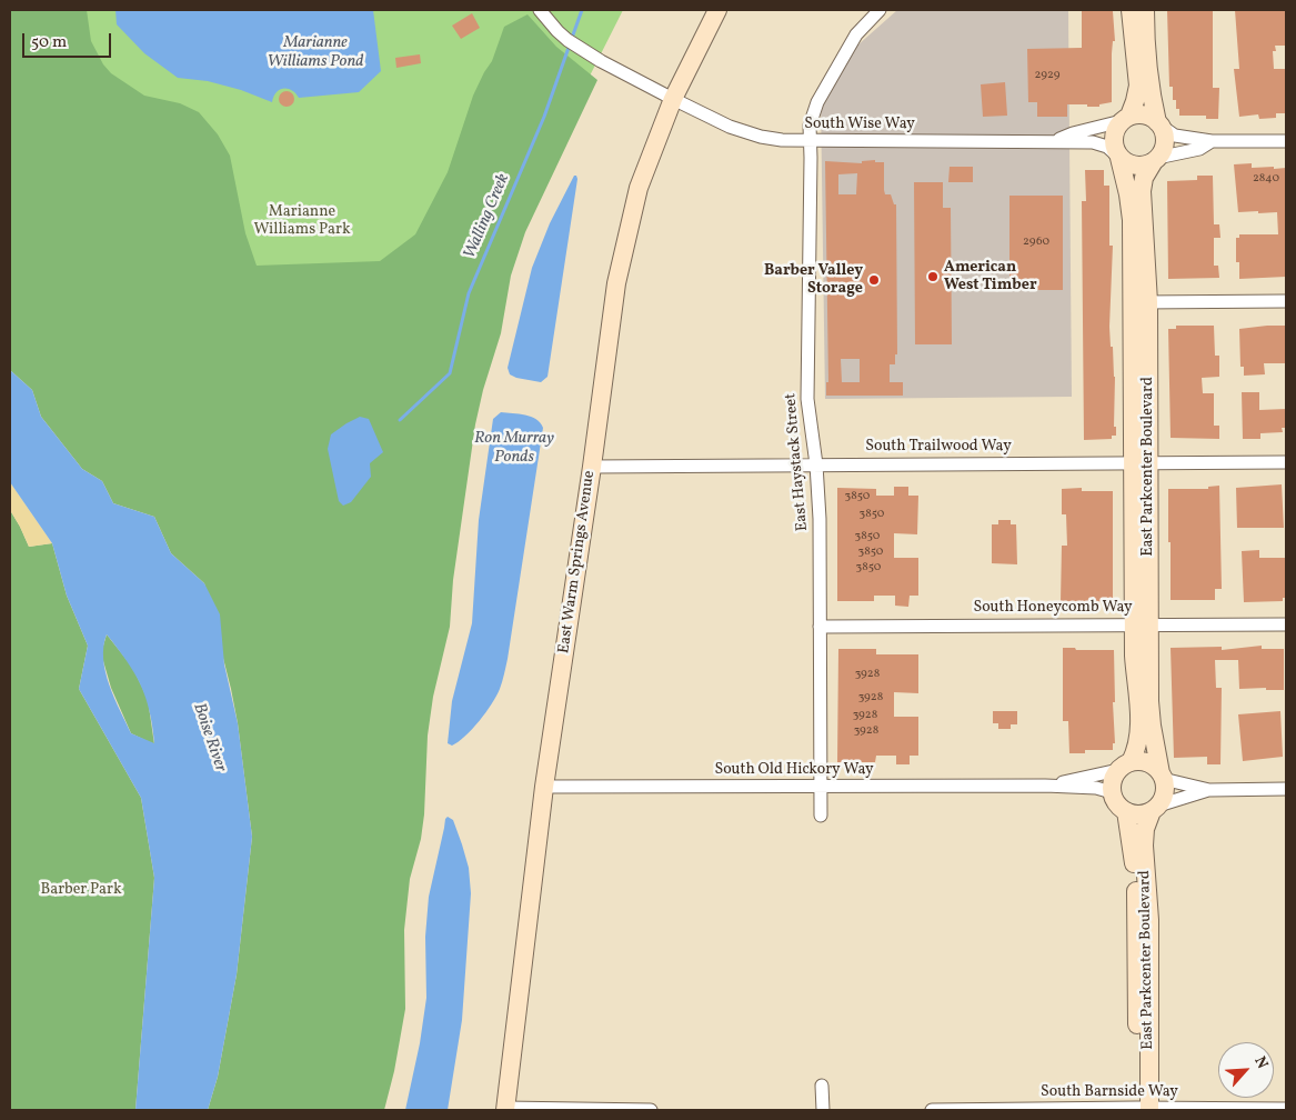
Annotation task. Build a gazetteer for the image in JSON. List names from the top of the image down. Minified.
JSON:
{"streets":{"street":["South Wise Way","South Trailwood Way","East Haystack Street","East Parkcenter Boulevard","East Warm Springs Avenue","South Honeycomb Way","South Old Hickory Way","South Barnside Way"]},"crossings":[["South Wise Way","East Haystack Street"],["South Wise Way","East Parkcenter Boulevard"],["South Wise Way","East Warm Springs Avenue"],["South Trailwood Way","East Haystack Street"],["South Trailwood Way","East Parkcenter Boulevard"],["South Trailwood Way","East Warm Springs Avenue"],["East Haystack Street","South Honeycomb Way"],["East Haystack Street","South Old Hickory Way"],["East Parkcenter Boulevard","South Honeycomb Way"],["East Parkcenter Boulevard","South Old Hickory Way"],["East Parkcenter Boulevard","South Barnside Way"],["East Warm Springs Avenue","South Old Hickory Way"]],"water":["Marianne Williams Pond","Walling Creek","Ron Murray Ponds","Boise River"],"parks":["Marianne Williams Park","Barber Park"],"places":["American West Timber","Barber Valley Storage"],"house_numbers":["2929","2840","2960","3850","3850","3850","3850","3850","3928","3928","3928","3928"],"scale_bar":"50 m","north":"top right"}
